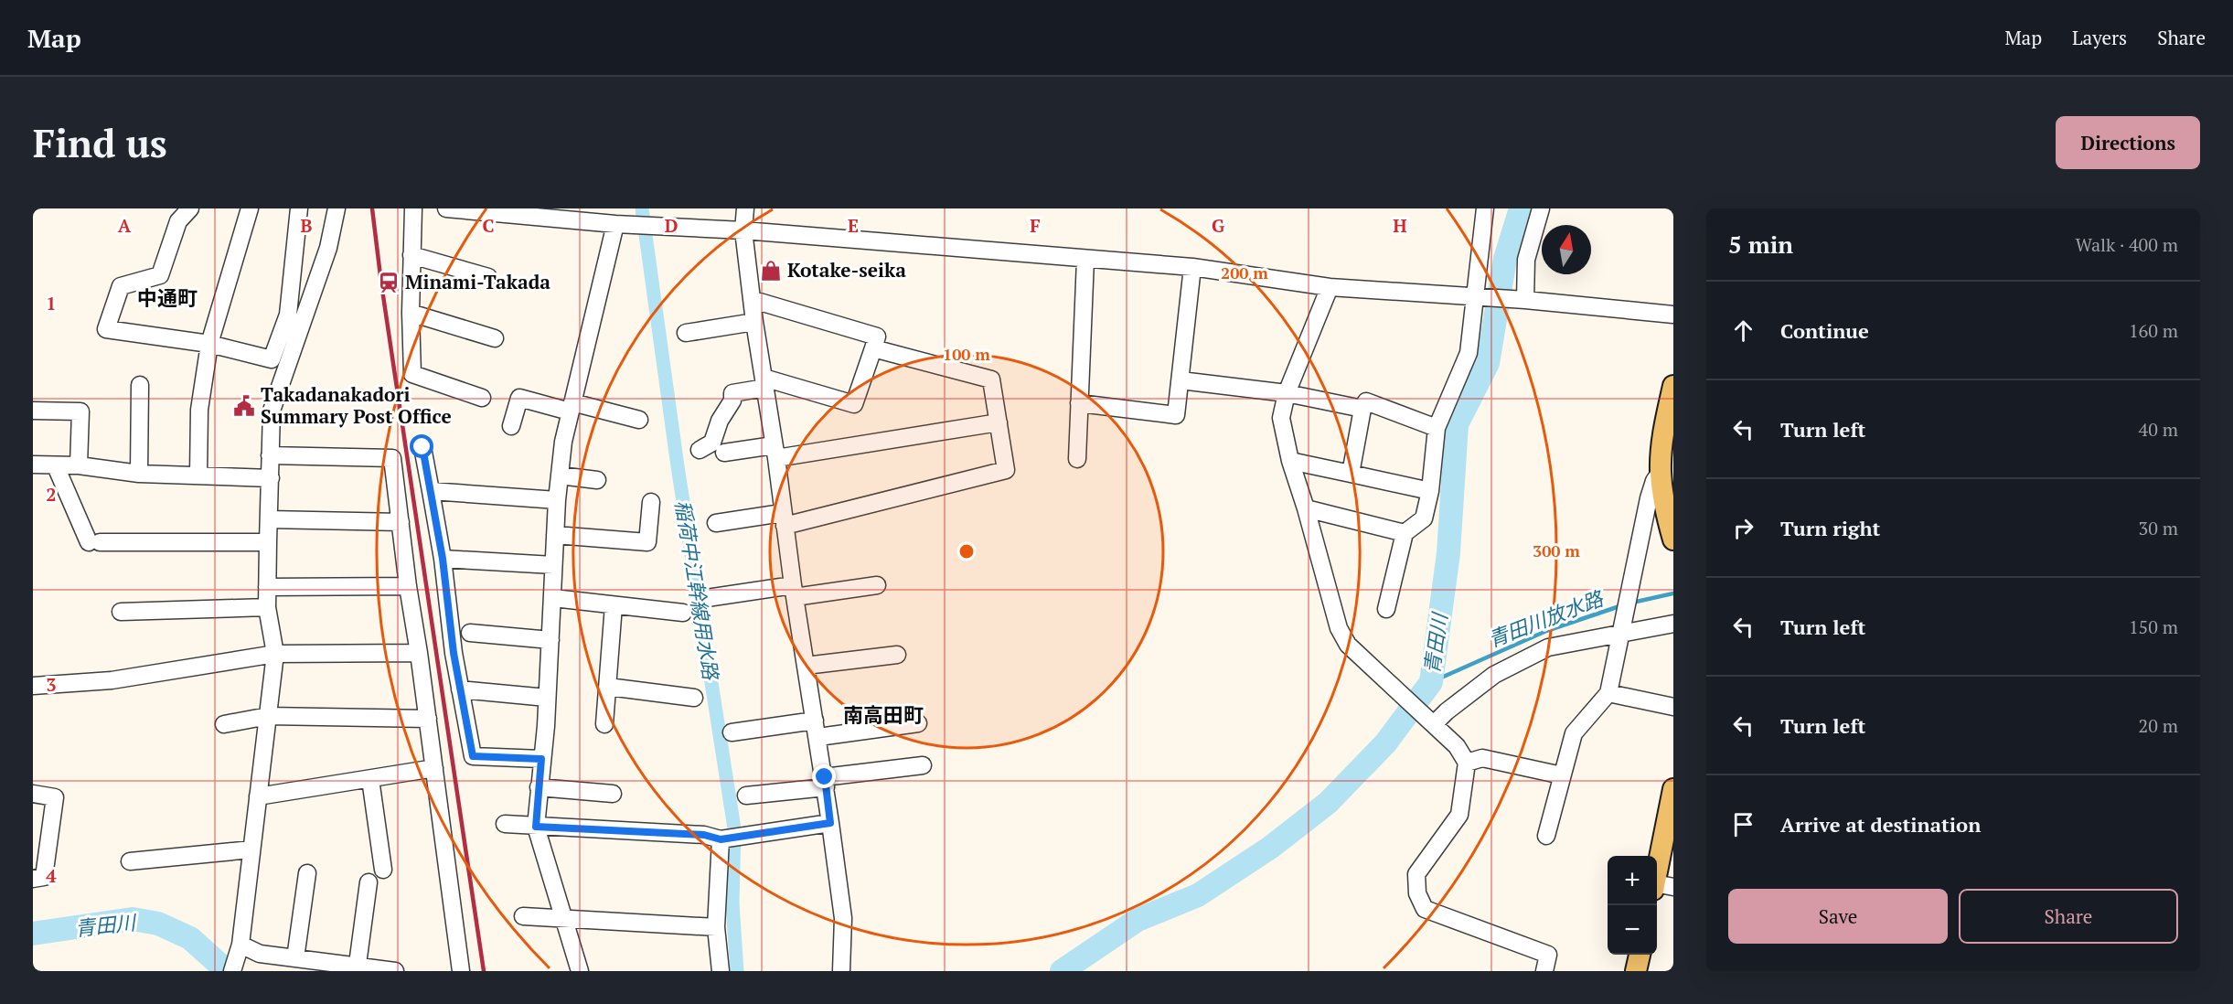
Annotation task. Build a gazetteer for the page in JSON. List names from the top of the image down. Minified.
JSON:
{"districts":["中通町","南高田町"],"water":["稲荷中江幹線用水路","青田川放水路","青田川"],"places":{"shop":["Kotake-seika"],"station":["Minami-Takada"],"public building":["Takadanakadori Summary Post Office"]},"north":"top","page":{"header":"Map","nav":["Map","Layers","Share"],"buttons":["Directions",["Save","Share"]],"title":"Find us","heading":["5 min","Walk · 400 m"],"list":[["Continue","160 m"],["Turn left","40 m"],["Turn right","30 m"],["Turn left","150 m"],["Turn left","20 m"],"Arrive at destination"],"map_buttons":["+","−"]},"grid":{"columns":["A","B","C","D","E","F","G","H"],"rows":["1","2","3","4"]},"rings":["200 m","100 m","300 m"]}
